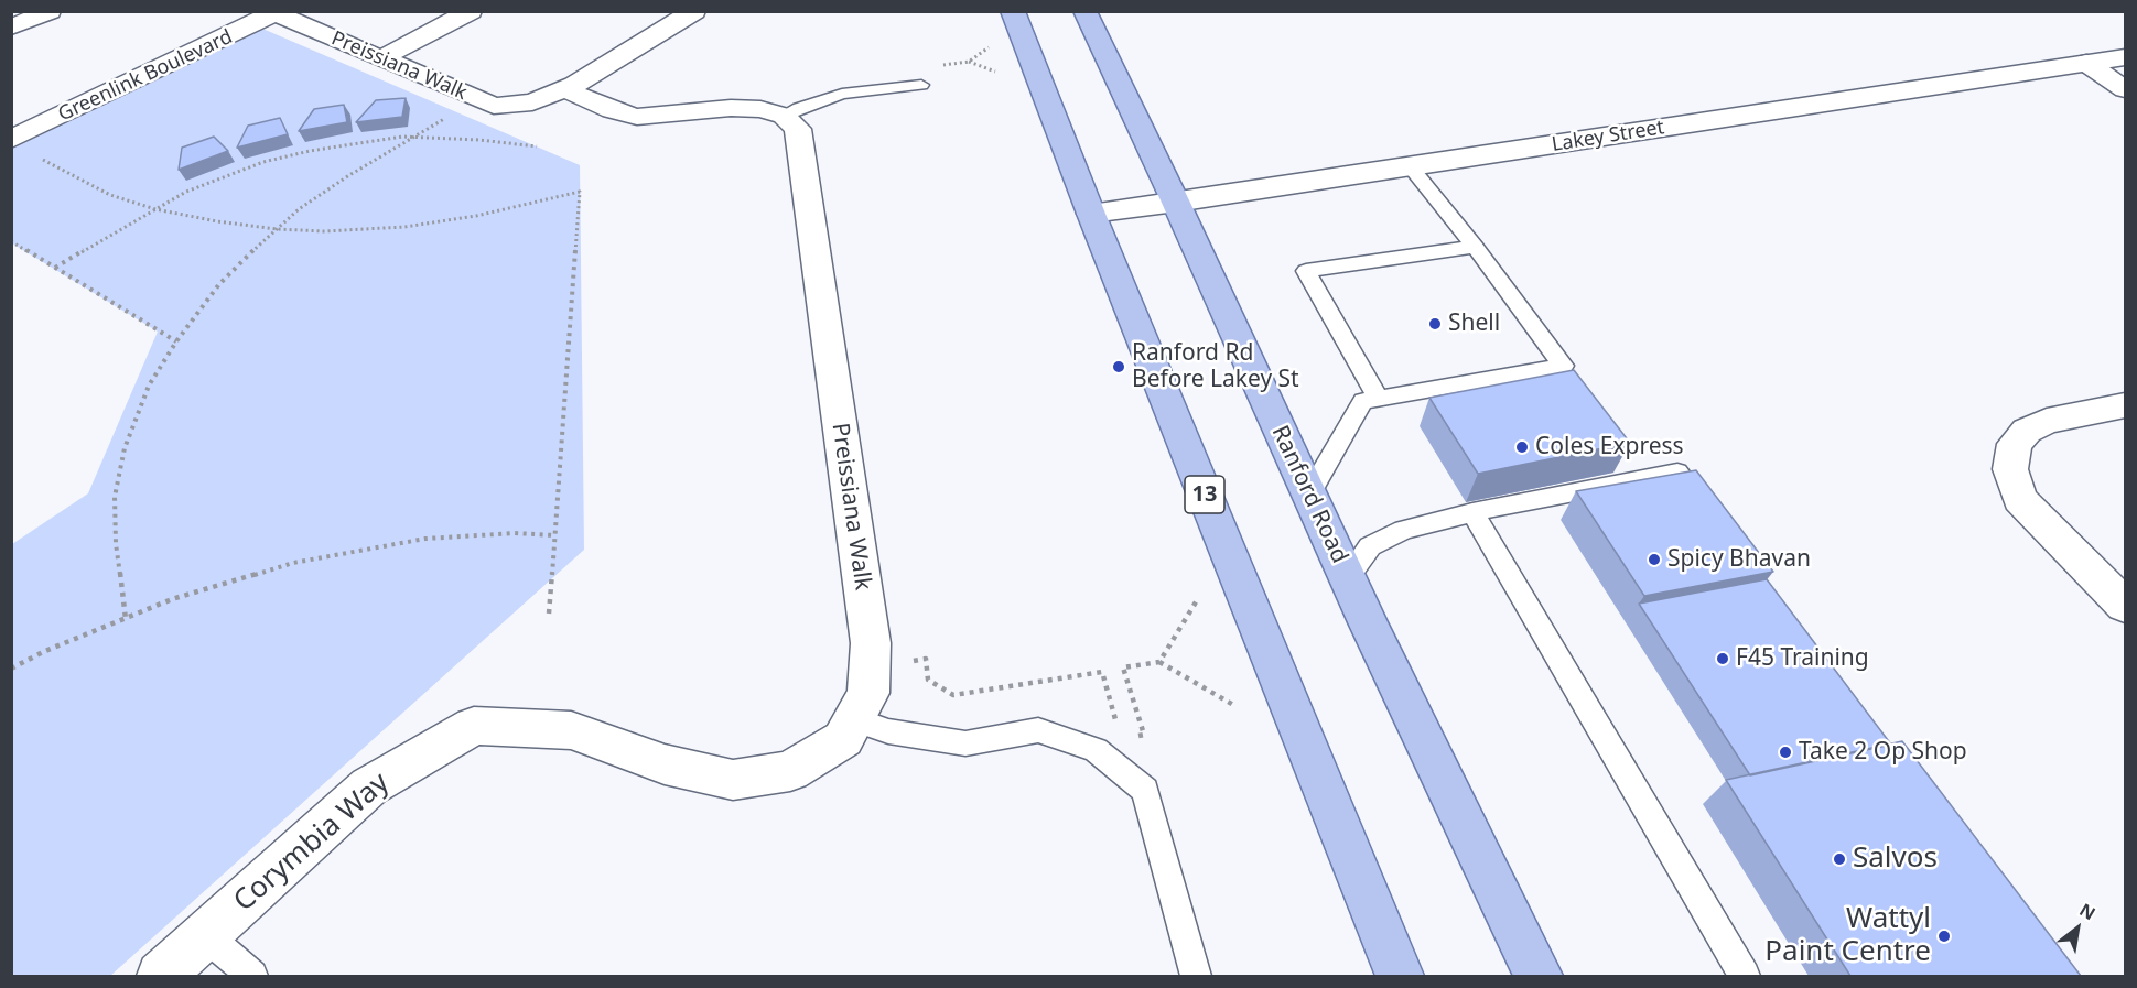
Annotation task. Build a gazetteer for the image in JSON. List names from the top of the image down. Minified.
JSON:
{"streets":{"main road":["13","Ranford Road"],"street":["Preissiana Walk","Greenlink Boulevard","Lakey Street","Corymbia Way"]},"crossings":[["Preissiana Walk","Greenlink Boulevard"],["Preissiana Walk","Corymbia Way"],["Lakey Street","13"],["Lakey Street","Ranford Road"]],"places":["Shell","Ranford Rd Before Lakey St","Coles Express","Spicy Bhavan","F45 Training","Take 2 Op Shop","Salvos","Wattyl Paint Centre"],"north":"top right"}
